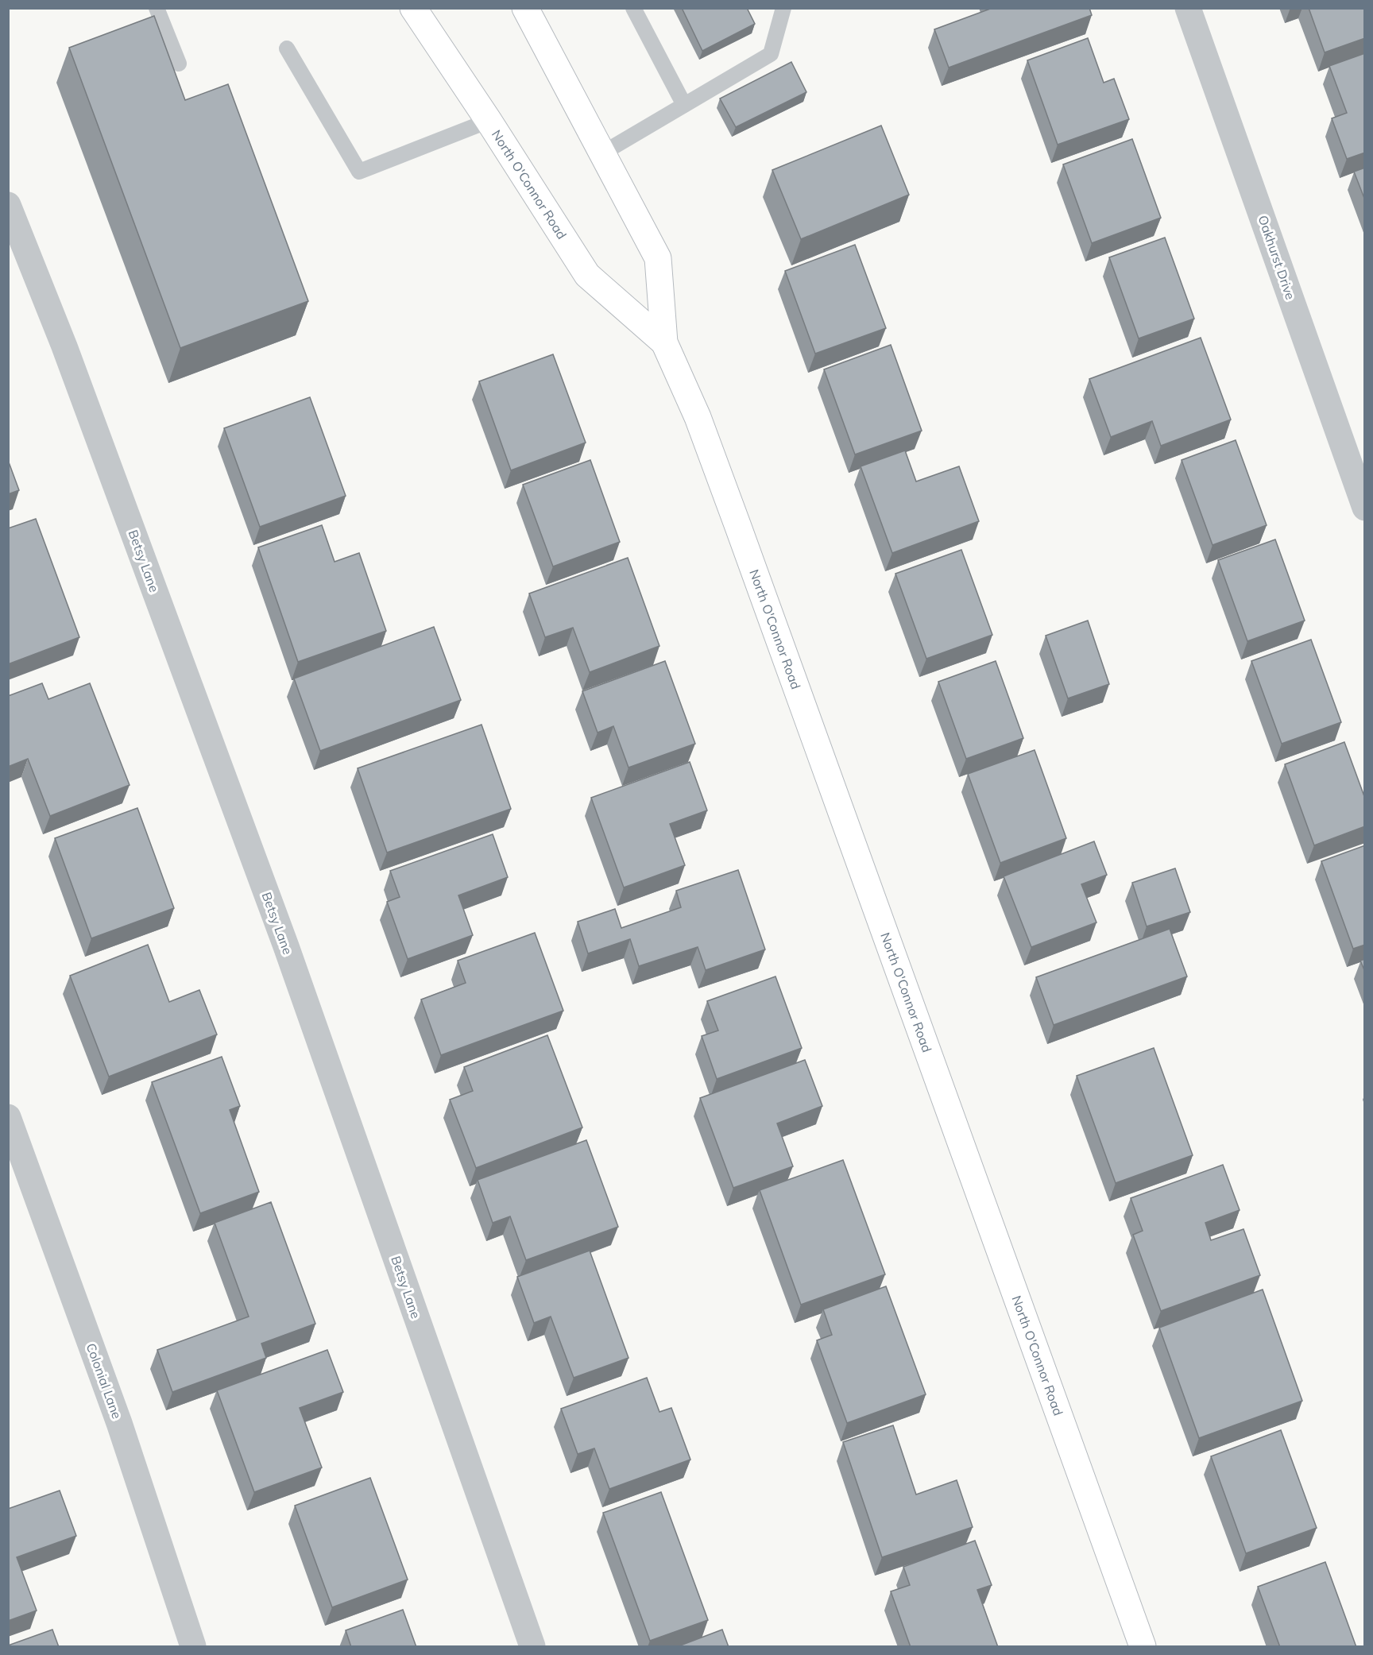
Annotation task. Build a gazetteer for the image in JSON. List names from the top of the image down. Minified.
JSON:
{"streets":{"main road":["North O'Connor Road"],"street":["Oakhurst Drive","Betsy Lane","Colonial Lane"]}}
